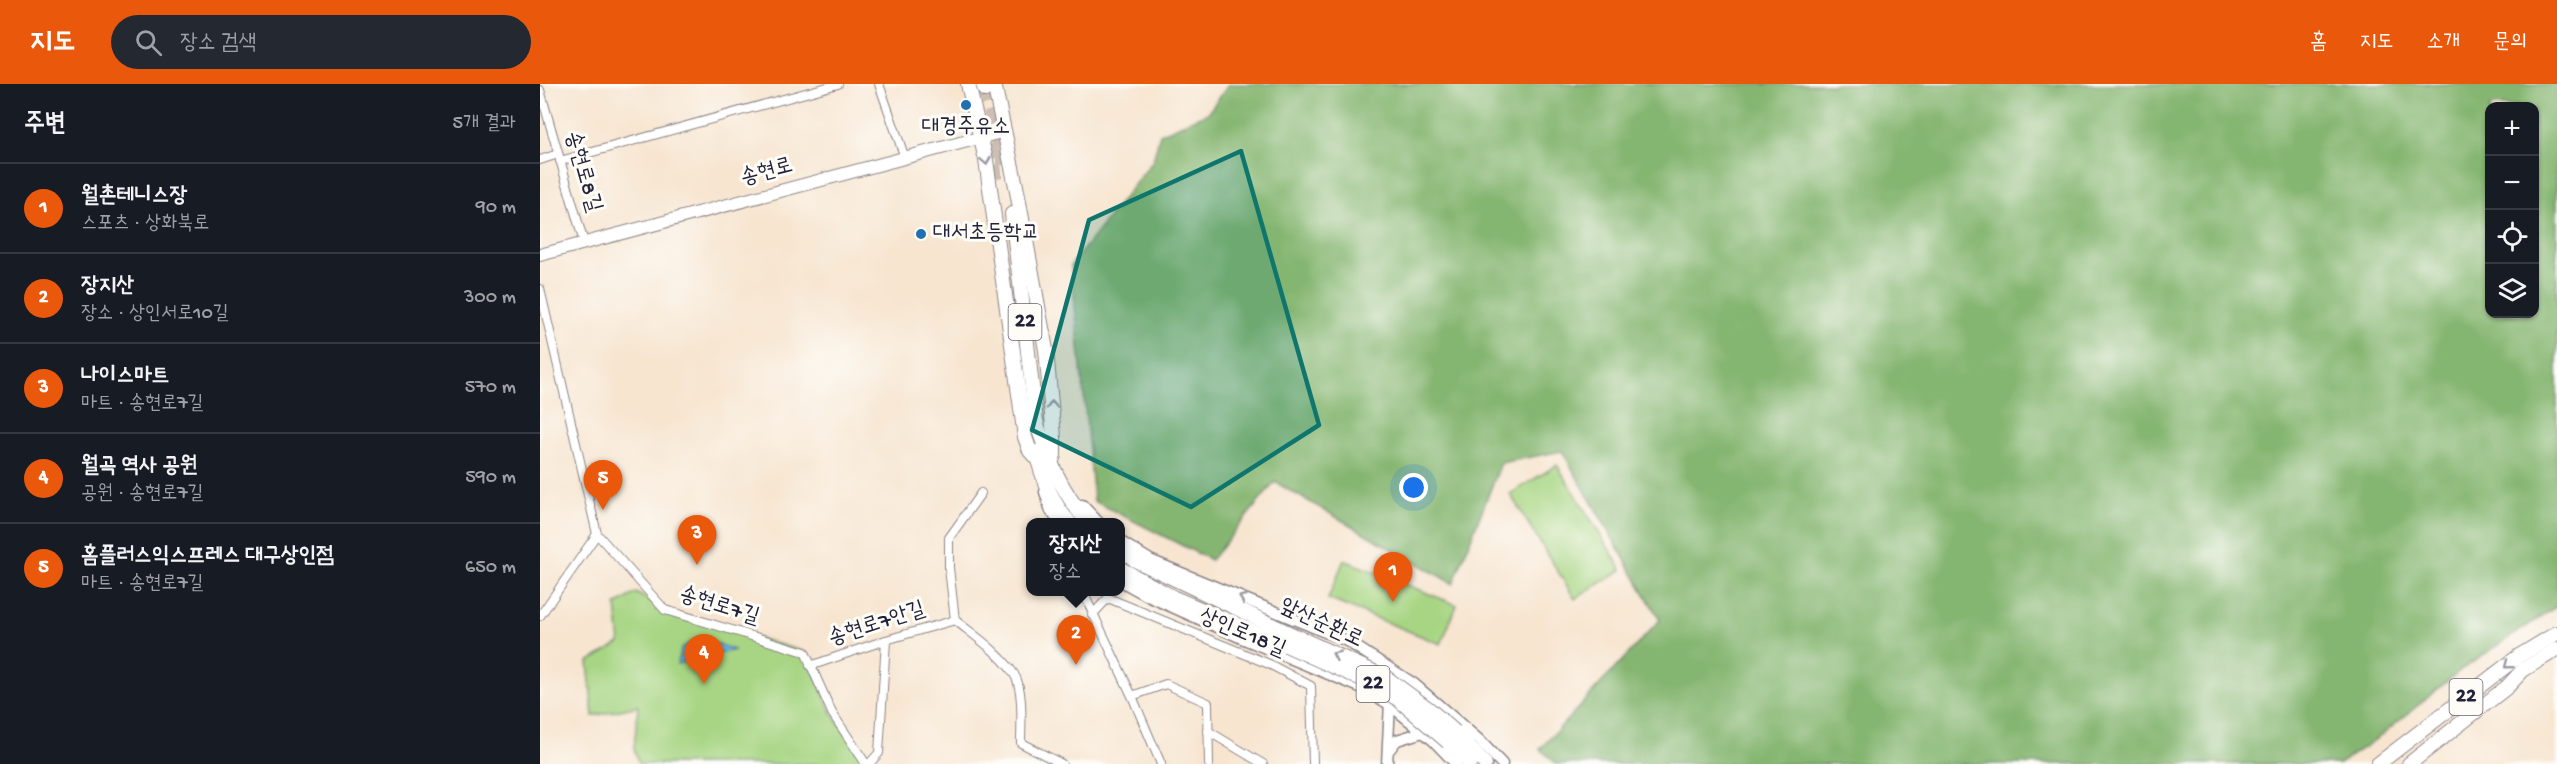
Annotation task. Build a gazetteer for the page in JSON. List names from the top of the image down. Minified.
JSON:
{"streets":{"highway":["22","앞산순환로"],"main road":["송현로"],"street":["송현로8길","송현로7길","송현로7안길","상인로18길"]},"crossings":[["송현로8길","송현로"],["송현로7길","송현로7안길"]],"places":["대경주유소","대서초등학교"],"page":{"header":"지도","search":"장소 검색","nav":["홈","지도","소개","문의"],"heading":["주변","5개 결과"],"map_buttons":["+","−"],"list":[{"mark":"1","name":"월촌테니스장","note":"스포츠 · 상화북로","value":"90 m"},{"mark":"2","name":"장지산","note":"장소 · 상인서로10길","value":"300 m"},{"mark":"3","name":"나이스마트","note":"마트 · 송현로7길","value":"570 m"},{"mark":"4","name":"월곡 역사 공원","note":"공원 · 송현로7길","value":"590 m"},{"mark":"5","name":"홈플러스익스프레스 대구상인점","note":"마트 · 송현로7길","value":"650 m"}],"pins":["5","3","1","2","4"],"popup":["장지산","장소"]}}
